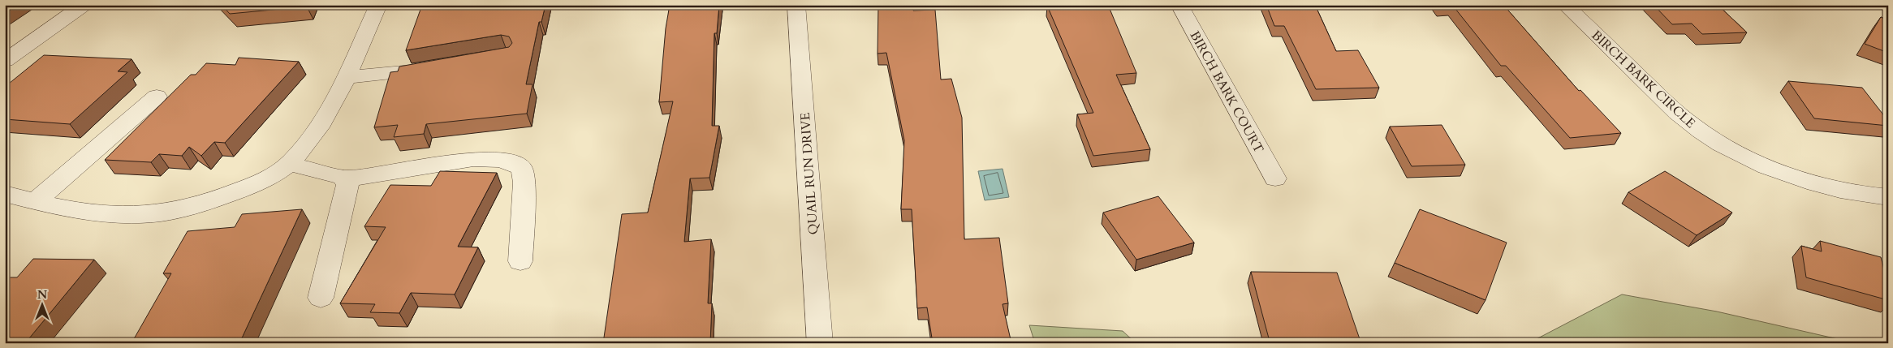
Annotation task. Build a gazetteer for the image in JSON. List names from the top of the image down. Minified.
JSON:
{"streets":{"street":["BIRCH BARK CIRCLE","BIRCH BARK COURT","QUAIL RUN DRIVE"]},"north":"top"}
